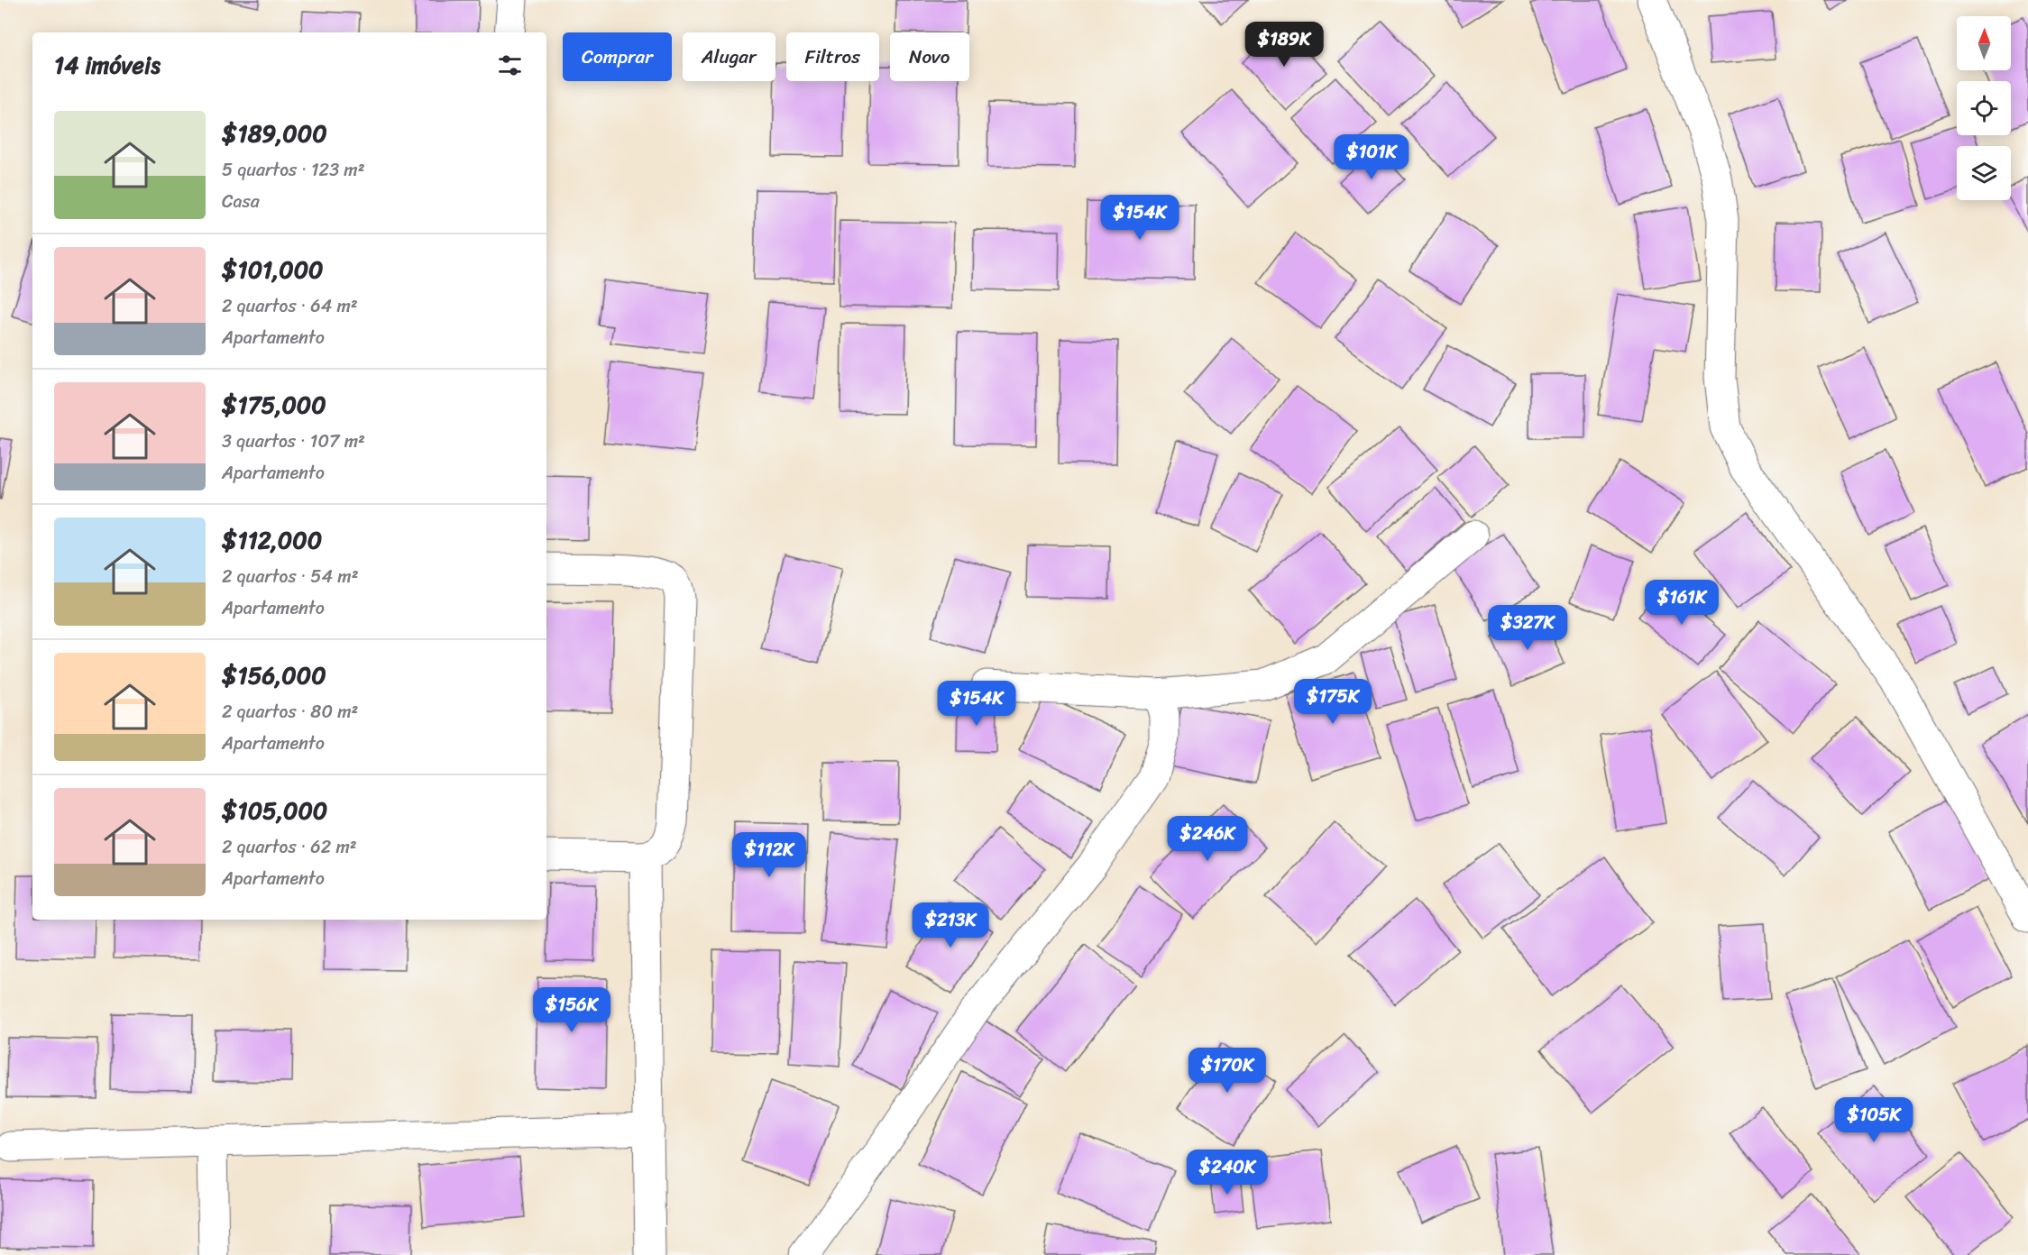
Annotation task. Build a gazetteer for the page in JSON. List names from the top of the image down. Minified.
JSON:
{"north":"top","page":{"price":["$189K","$101K","$154K","$161K","$327K","$175K","$154K","$246K","$112K","$213K","$156K","$170K","$105K","$240K"],"chip":["Comprar","Alugar","Filtros","Novo"],"heading":"14 imóveis","list":[{"name":"$189,000","note":"5 quartos · 123 m² · Casa"},{"name":"$101,000","note":"2 quartos · 64 m² · Apartamento"},{"name":"$175,000","note":"3 quartos · 107 m² · Apartamento"},{"name":"$112,000","note":"2 quartos · 54 m² · Apartamento"},{"name":"$156,000","note":"2 quartos · 80 m² · Apartamento"},{"name":"$105,000","note":"2 quartos · 62 m² · Apartamento"}]}}
